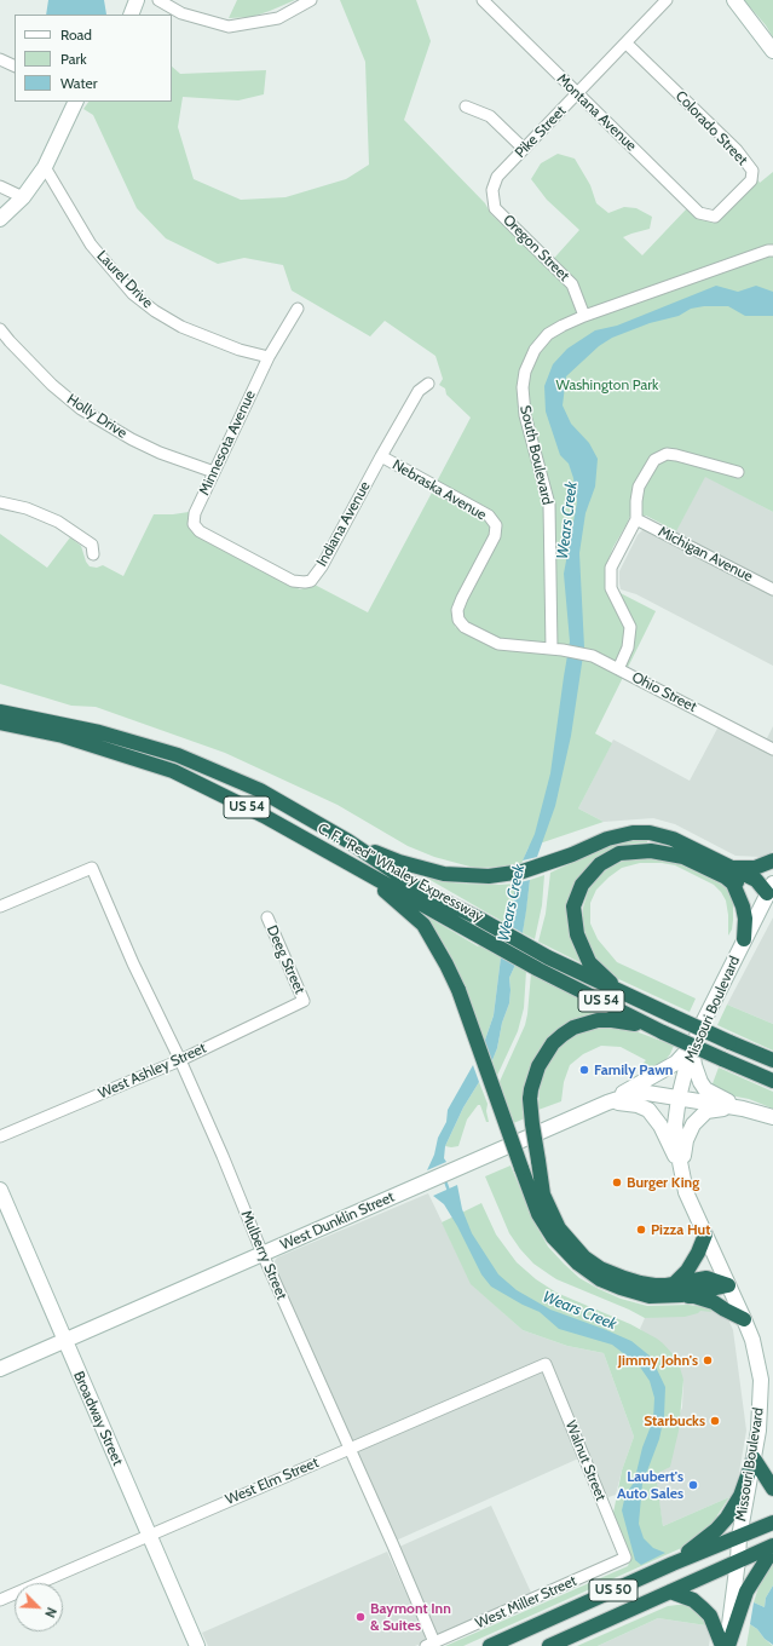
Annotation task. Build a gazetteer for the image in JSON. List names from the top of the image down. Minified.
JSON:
{"streets":{"highway":["US 54","C. F. “Red” Whaley Expressway","US 50"],"main road":["Missouri Boulevard","West Dunklin Street","Broadway Street"],"street":["Montana Avenue","Colorado Street","Pike Street","Oregon Street","Laurel Drive","Holly Drive","Minnesota Avenue","South Boulevard","Nebraska Avenue","Indiana Avenue","Michigan Avenue","Ohio Street","Deeg Street","West Ashley Street","Mulberry Street","Walnut Street","West Elm Street","West Miller Street"]},"crossings":[["Montana Avenue","Colorado Street"],["Montana Avenue","Pike Street"],["Colorado Street","Pike Street"],["Pike Street","Oregon Street"],["Oregon Street","South Boulevard"],["Laurel Drive","Minnesota Avenue"],["Holly Drive","Minnesota Avenue"],["Minnesota Avenue","Indiana Avenue"],["South Boulevard","Nebraska Avenue"],["South Boulevard","Ohio Street"],["Nebraska Avenue","Indiana Avenue"],["Nebraska Avenue","Ohio Street"],["Deeg Street","West Ashley Street"],["Missouri Boulevard","West Dunklin Street"],["Missouri Boulevard","US 50"],["West Ashley Street","Mulberry Street"],["West Dunklin Street","Mulberry Street"],["West Dunklin Street","Broadway Street"],["Mulberry Street","West Elm Street"],["Mulberry Street","West Miller Street"],["Broadway Street","West Elm Street"],["Walnut Street","West Elm Street"],["Walnut Street","West Miller Street"]],"water":["Wears Creek"],"parks":["Washington Park"],"places":["Family Pawn","Burger King","Pizza Hut","Jimmy John's","Starbucks","Laubert's Auto Sales","Baymont Inn & Suites"],"legend":["Road","Park","Water"],"north":"bottom right"}
